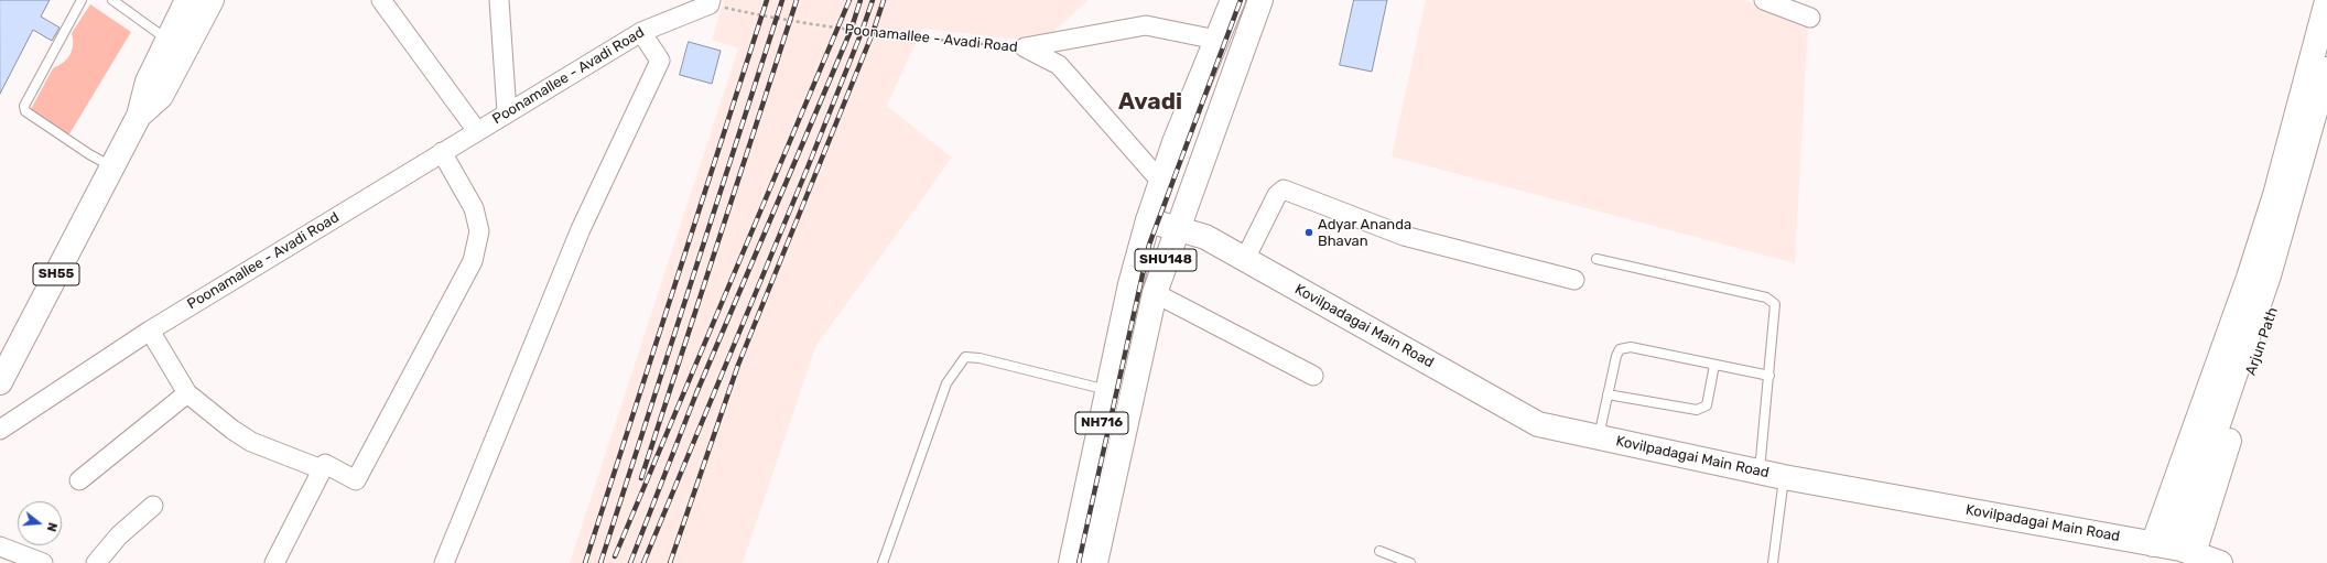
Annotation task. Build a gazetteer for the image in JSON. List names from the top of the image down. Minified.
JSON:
{"streets":{"main road":["SHU148","SH55","Kovilpadagai Main Road","Arjun Path","NH716"],"street":["Poonamallee - Avadi Road"]},"crossings":[["Poonamallee - Avadi Road","SHU148"],["SHU148","Kovilpadagai Main Road"],["SHU148","NH716"],["Kovilpadagai Main Road","Arjun Path"]],"districts":["Avadi"],"places":["Adyar Ananda Bhavan"],"north":"right"}
